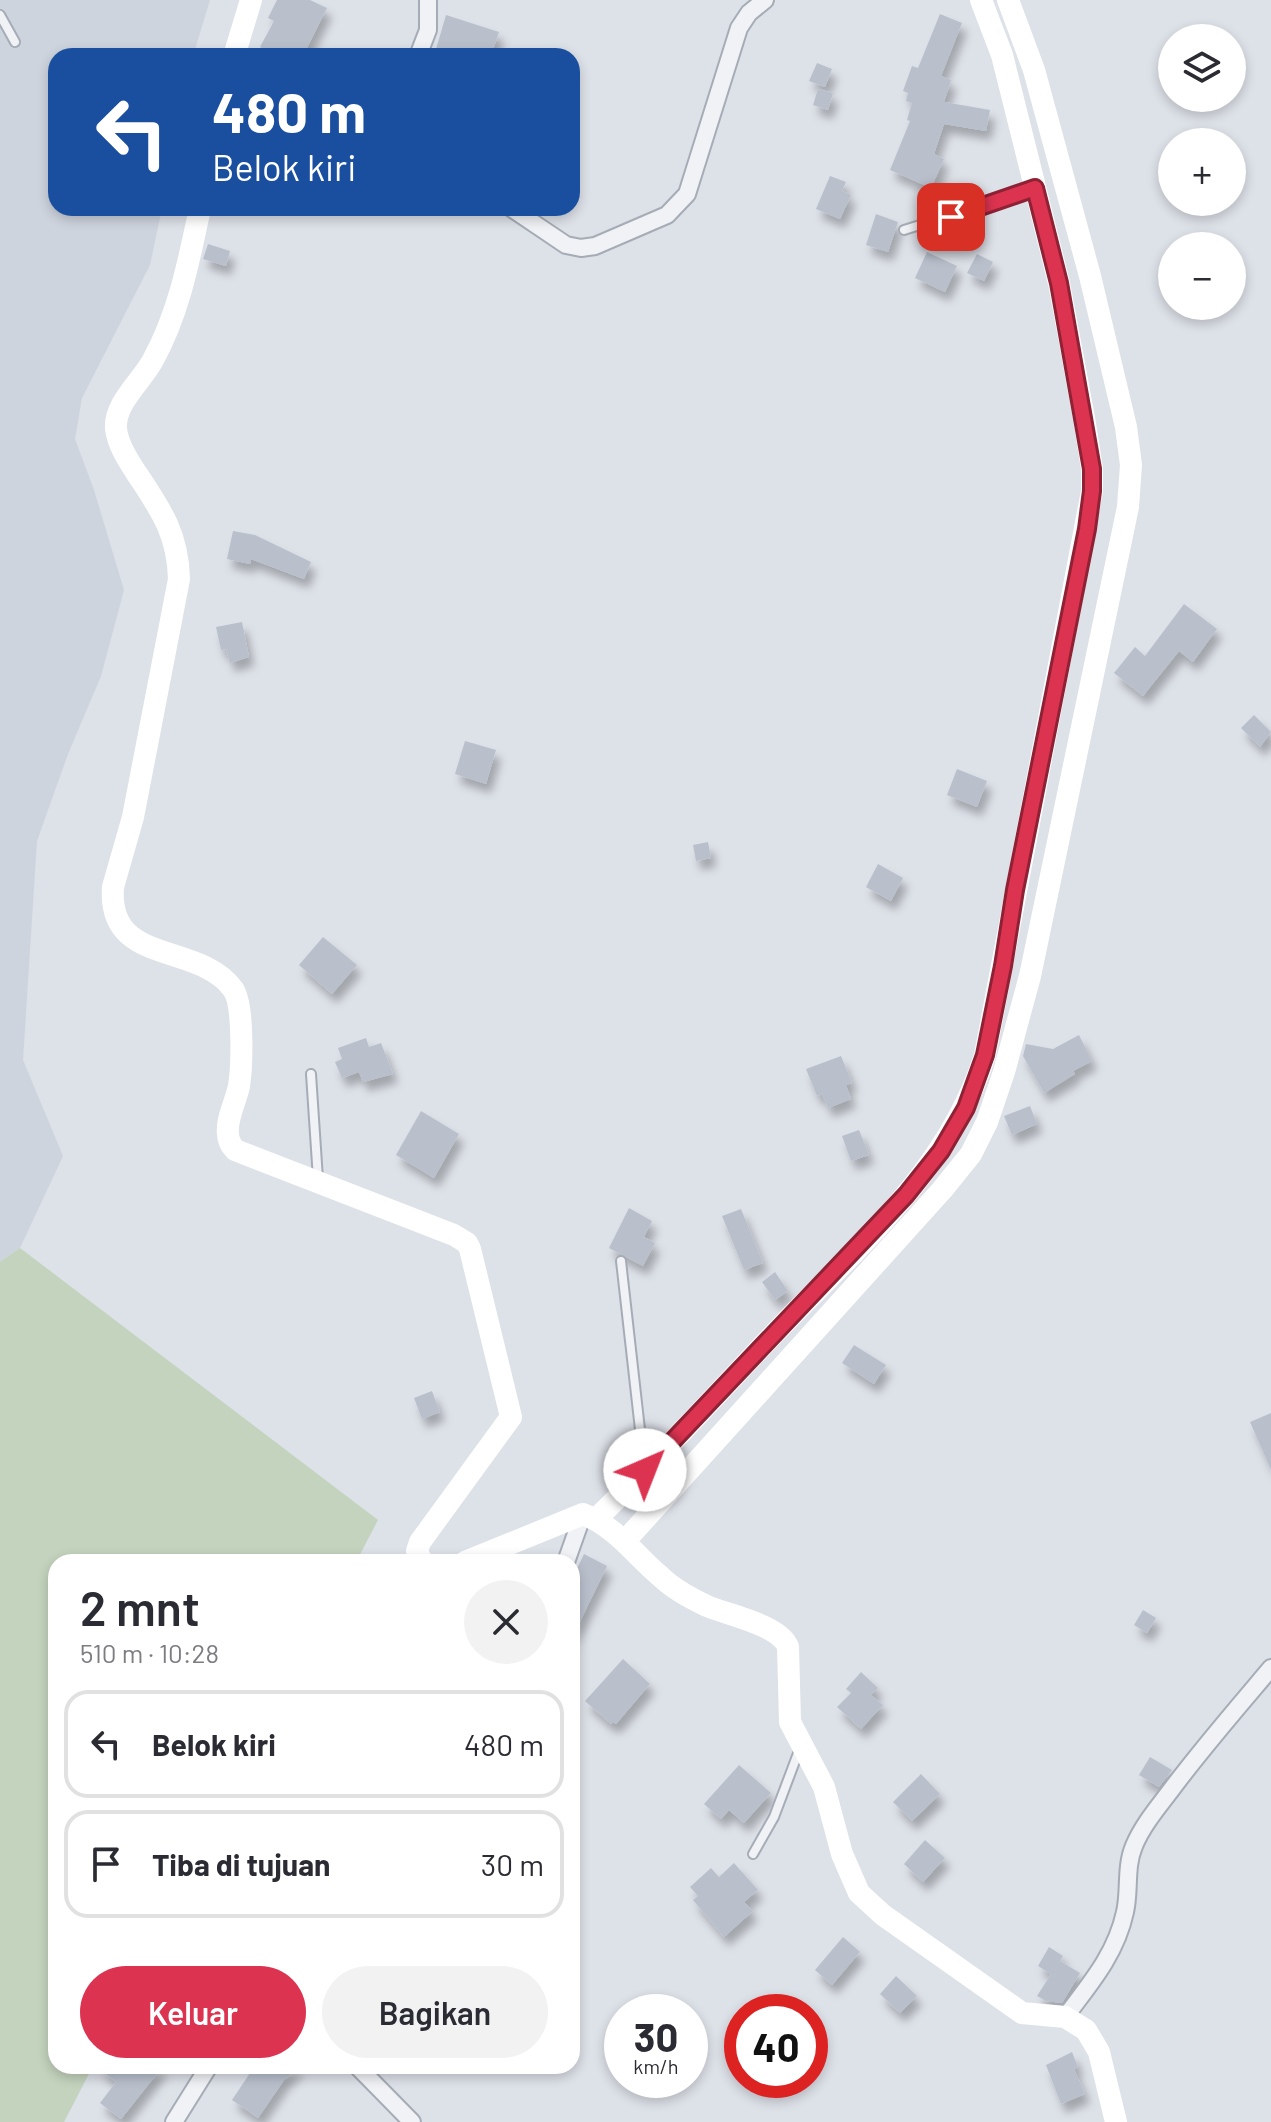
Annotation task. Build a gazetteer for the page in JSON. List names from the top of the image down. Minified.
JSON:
{"page":{"map_buttons":["+","−"],"turn":["480 m","Belok kiri"],"heading":["2 mnt","510 m · 10:28"],"list":[{"name":"Belok kiri","value":"480 m"},{"name":"Tiba di tujuan","value":"30 m"}],"buttons":["Keluar","Bagikan"],"speed":"30 km/h","limit":"40"}}
